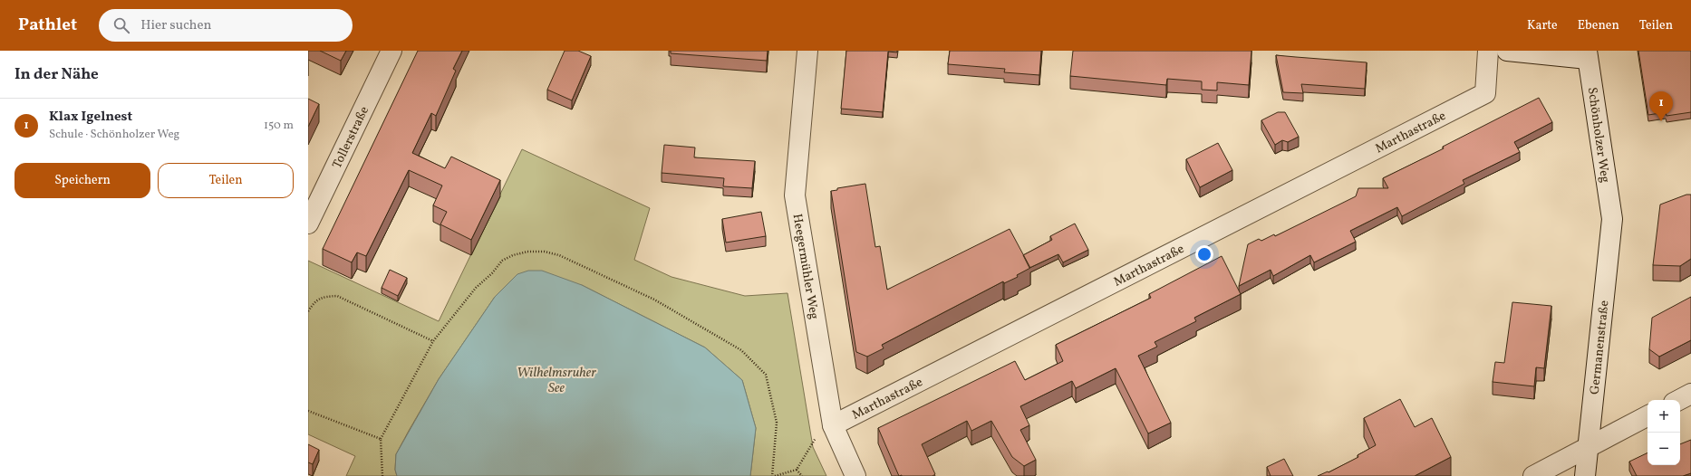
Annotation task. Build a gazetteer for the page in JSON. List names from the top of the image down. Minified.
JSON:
{"streets":{"street":["Marthastraße","Schönholzer Weg","Tollerstraße","Heegermühler Weg","Germanenstraße"]},"crossings":[["Marthastraße","Heegermühler Weg"],["Schönholzer Weg","Germanenstraße"]],"water":["Wilhelmsruher See"],"page":{"header":"Pathlet","search":"Hier suchen","nav":["Karte","Ebenen","Teilen"],"heading":"In der Nähe","pins":"1","list":[{"mark":"1","name":"Klax Igelnest","note":"Schule · Schönholzer Weg","value":"150 m"}],"buttons":["Speichern","Teilen"],"map_buttons":["+","−"]}}
